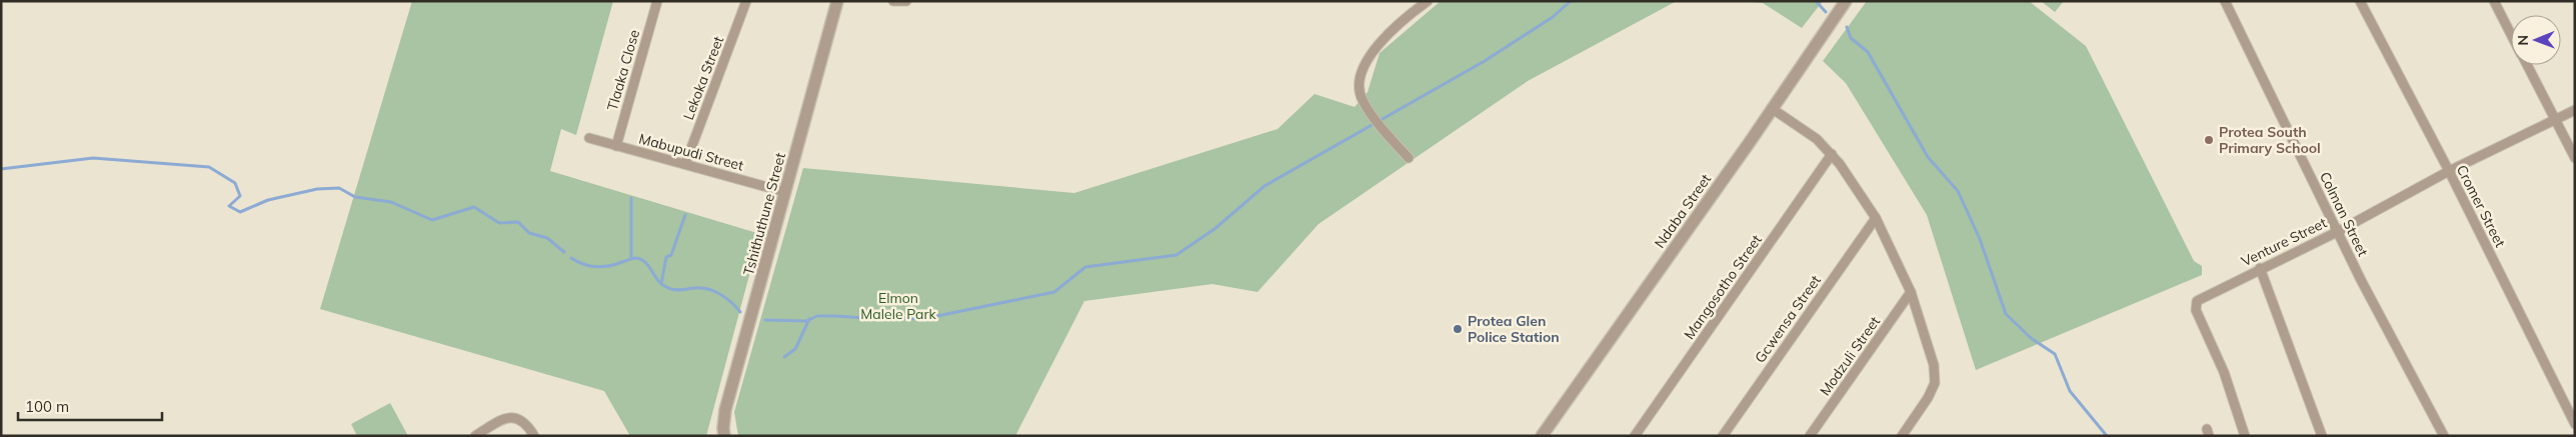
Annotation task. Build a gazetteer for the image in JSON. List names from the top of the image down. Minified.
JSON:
{"streets":{"street":["Tlaaka Close","Lekoka Street","Mabupudi Street","Cromer Street","Ndaba Street","Tshithuthune Street","Colman Street","Venture Street","Mangosotho Street","Gcwensa Street","Modzuli Street"]},"crossings":[["Tlaaka Close","Mabupudi Street"],["Lekoka Street","Mabupudi Street"],["Mabupudi Street","Tshithuthune Street"],["Cromer Street","Venture Street"],["Colman Street","Venture Street"]],"parks":["Elmon Malele Park"],"places":["Protea South Primary School","Protea Glen Police Station"],"scale_bar":"100 m","north":"left"}
